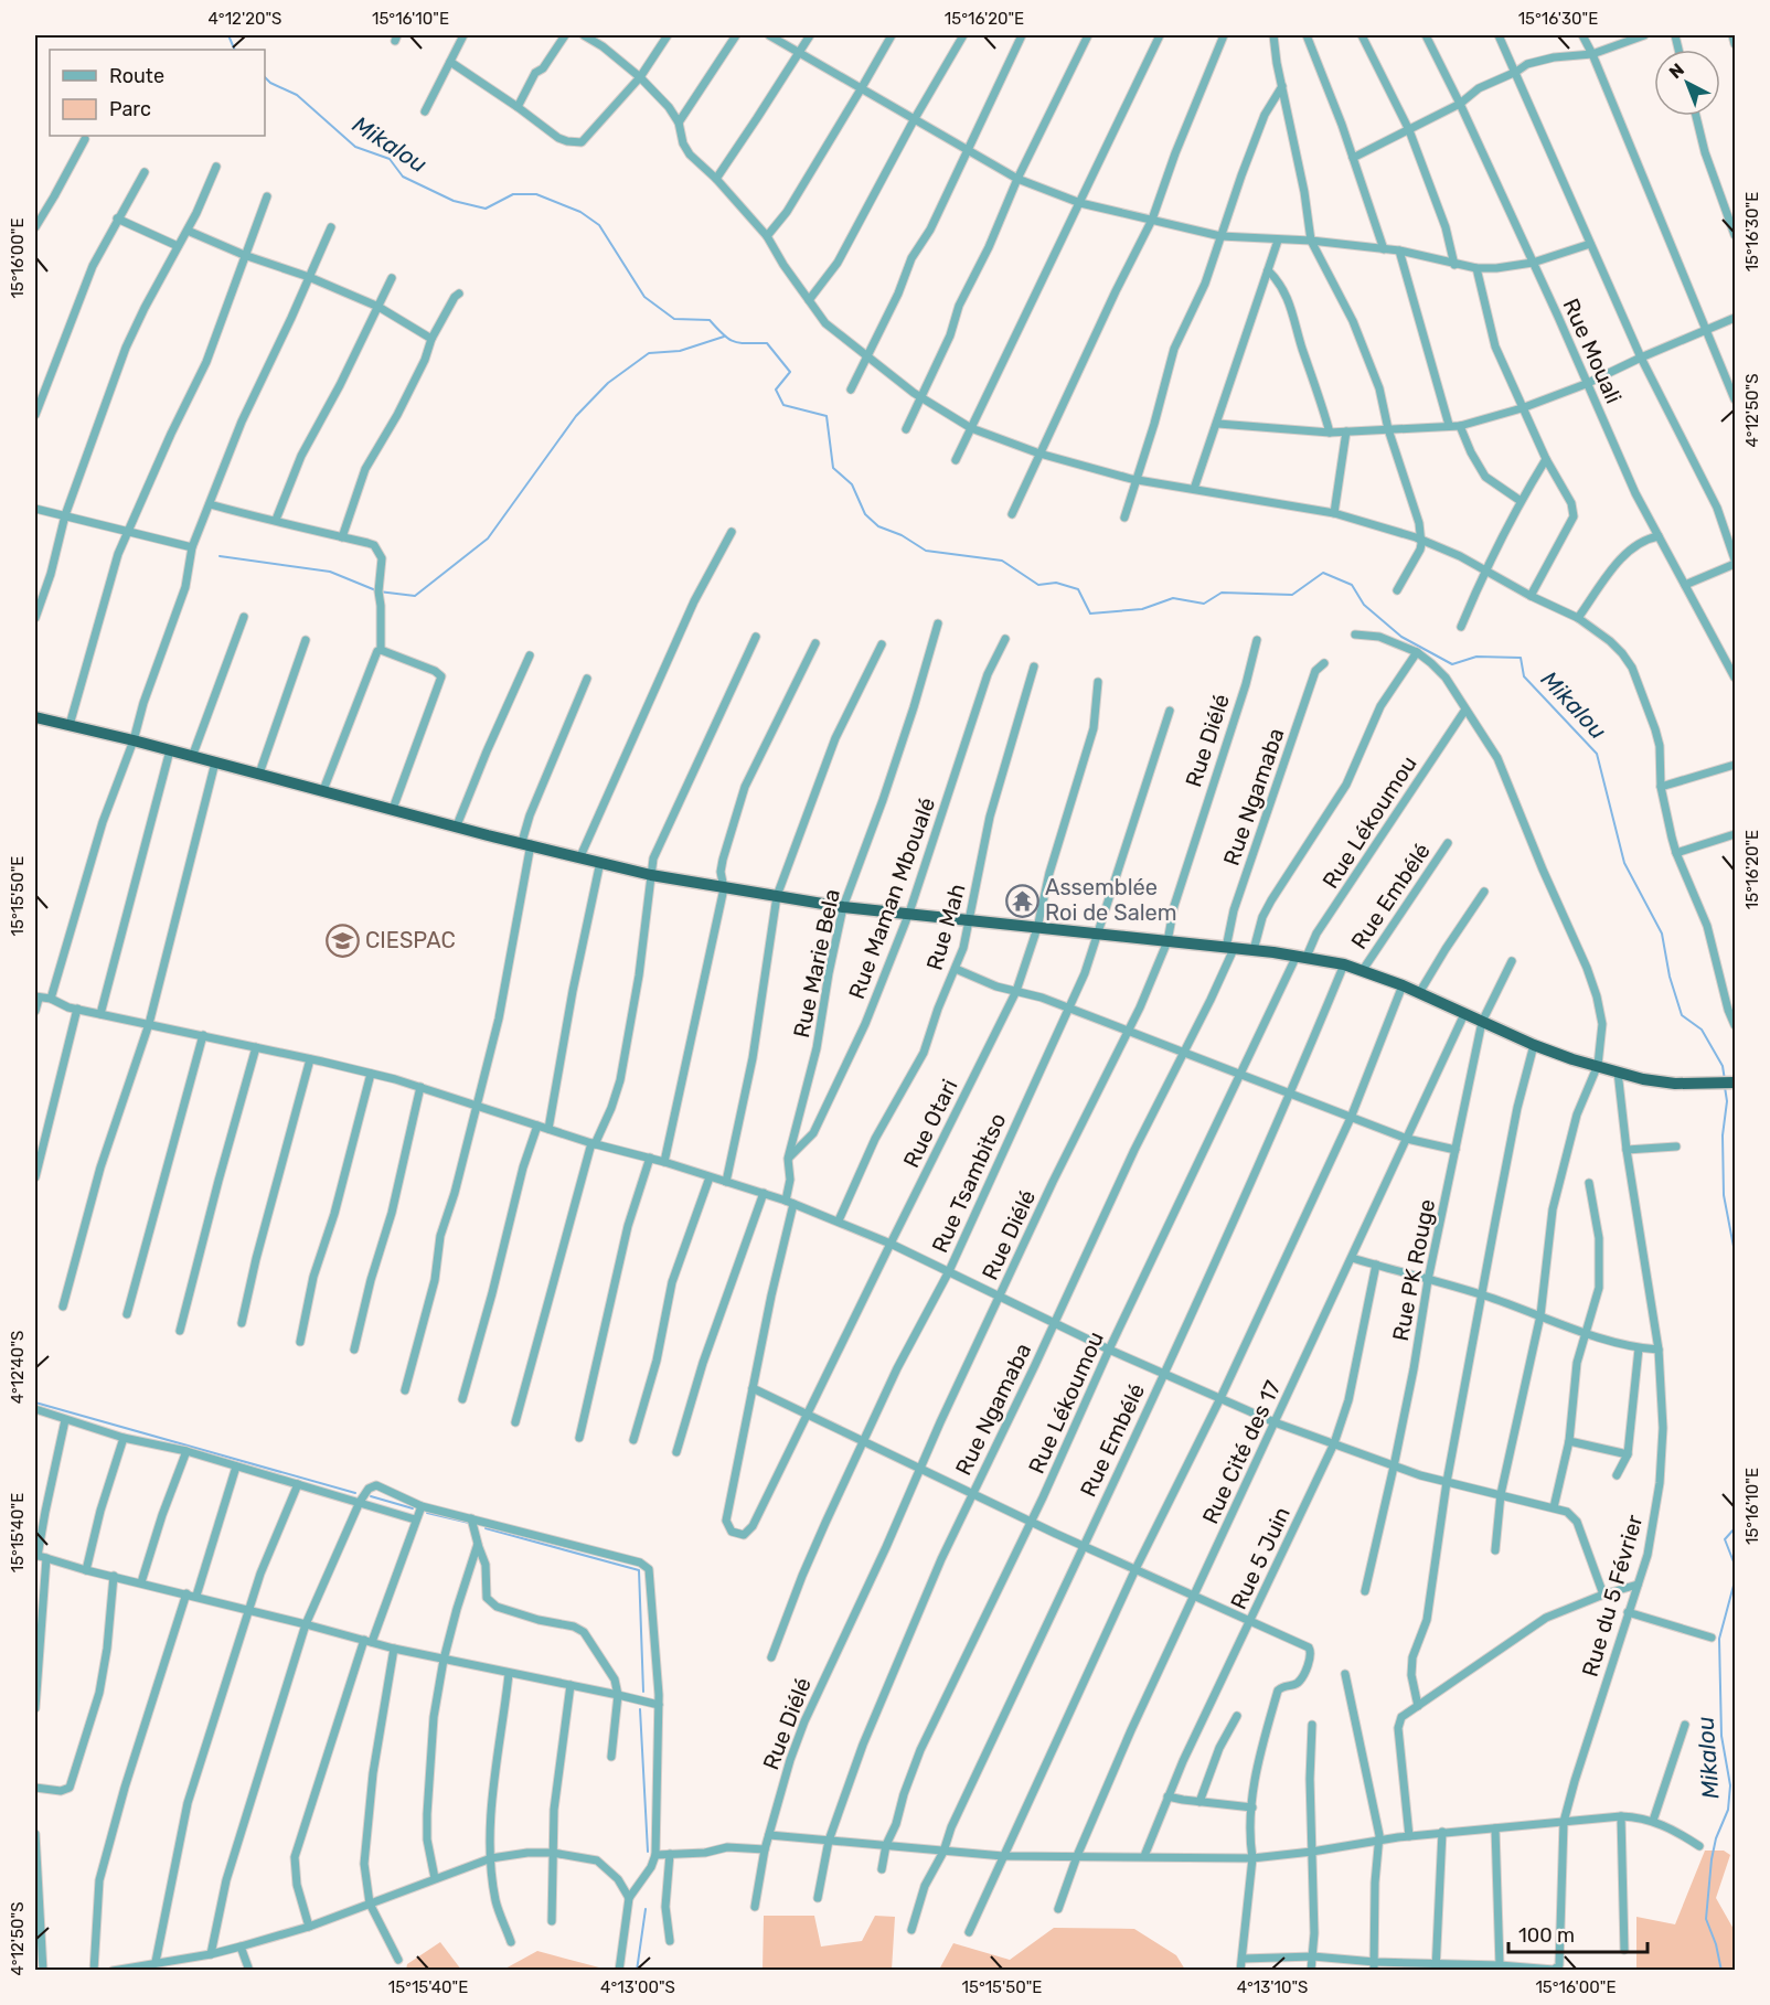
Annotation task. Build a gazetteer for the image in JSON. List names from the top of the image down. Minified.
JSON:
{"streets":{"street":["Rue Mouali","Rue Diélé","Rue Ngamaba","Rue Lékoumou","Rue Embélé","Rue Maman Mboualé","Rue Mah","Rue Marie Bela","Rue Otari","Rue Tsambitso","Rue PK Rouge","Rue Cité des 17","Rue 5 Juin","Rue du 5 Février"]},"crossings":[["Rue Maman Mboualé","Rue Marie Bela"],["Rue Marie Bela","Rue Otari"]],"water":["Mikalou"],"places":{"temple":["Assemblée Roi de Salem"],"school or university":["CIESPAC"]},"legend":["Route","Parc"],"scale_bar":"100 m","north":"top left","coordinates":["4°12'20\"S","15°16'10\"E","15°16'20\"E","15°16'30\"E","15°16'00\"E","4°12'50\"S","15°15'50\"E","4°12'40\"S","15°15'40\"E","4°13'00\"S","4°13'10\"S"]}
